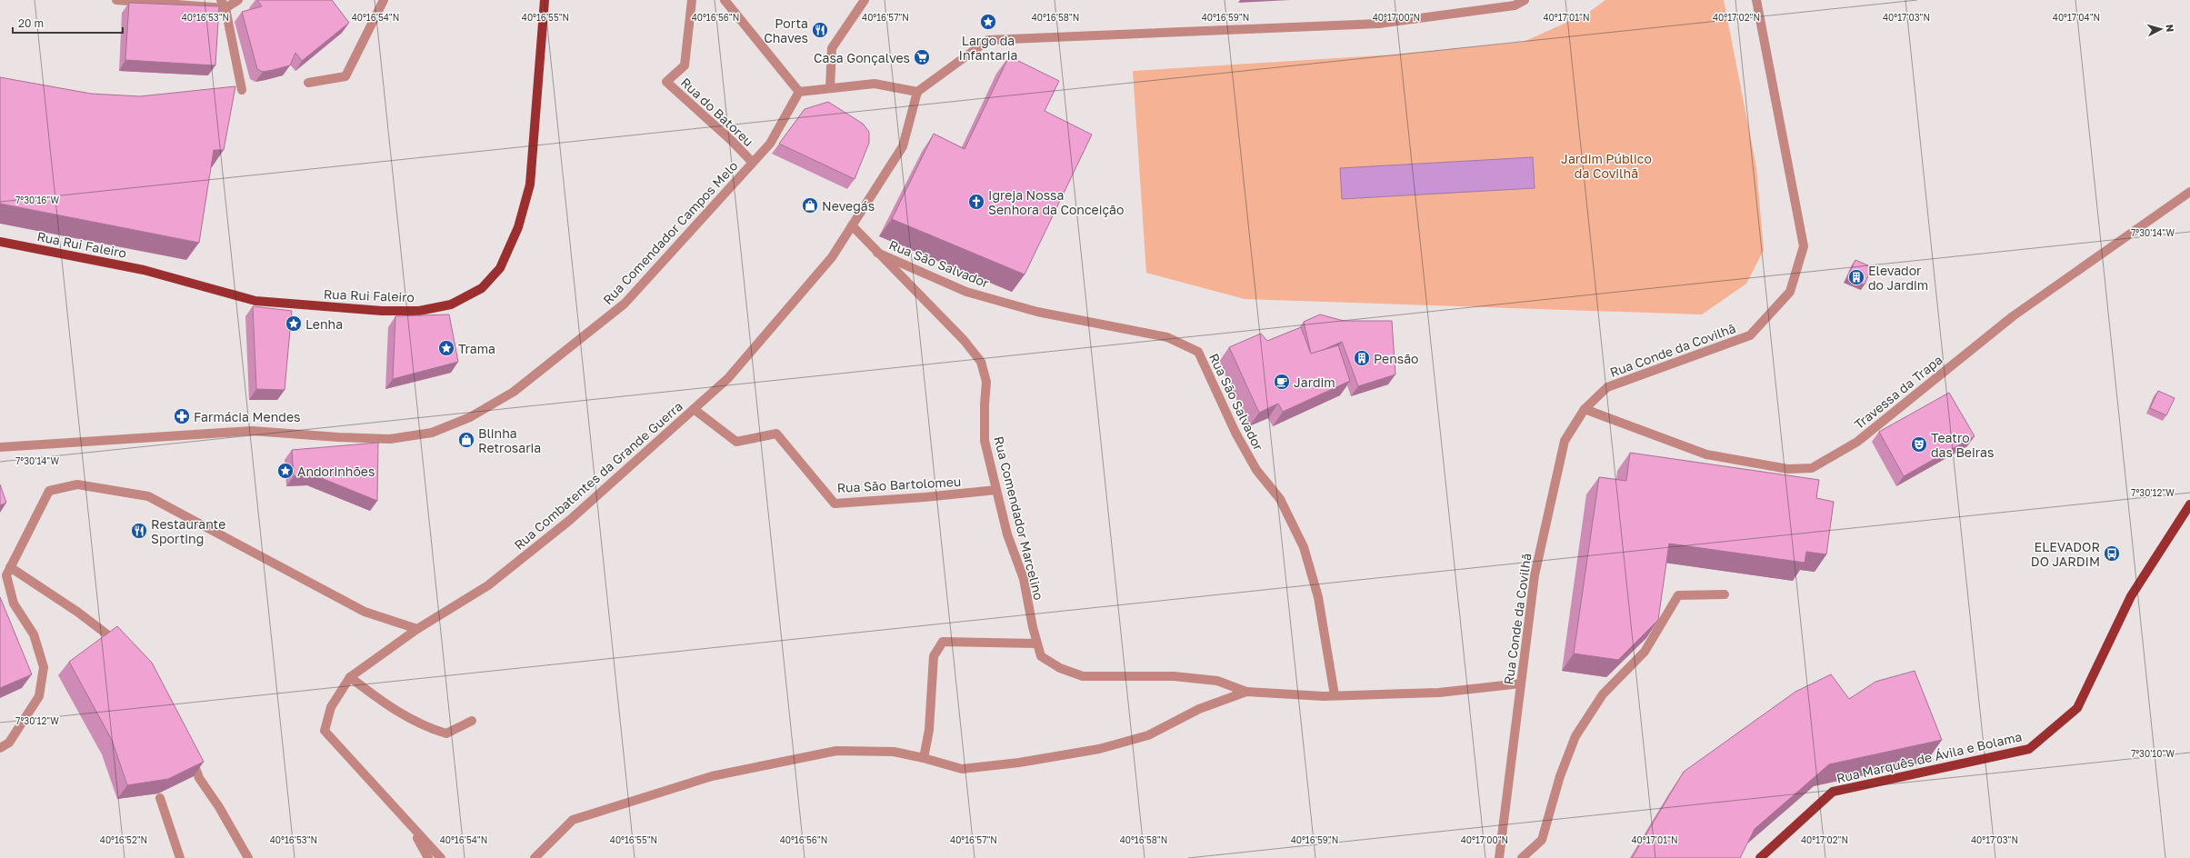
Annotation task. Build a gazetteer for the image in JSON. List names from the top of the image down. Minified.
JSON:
{"streets":{"main road":["Rua Rui Faleiro","Rua Marquês de Ávila e Bolama"],"street":["Rua do Batoreu","Rua Comendador Campos Melo","Rua São Salvador","Rua Conde da Covilhã","Travessa da Trapa","Rua Combatentes da Grande Guerra","Rua São Bartolomeu","Rua Comendador Marcelino"]},"crossings":[["Rua do Batoreu","Rua Comendador Campos Melo"],["Rua São Salvador","Rua Comendador Marcelino"],["Rua Conde da Covilhã","Travessa da Trapa"],["Rua Combatentes da Grande Guerra","Rua São Bartolomeu"],["Rua Combatentes da Grande Guerra","Rua Comendador Marcelino"],["Rua São Bartolomeu","Rua Comendador Marcelino"]],"parks":["Jardim Público da Covilhã"],"places":{"place":["Largo da Infantaria","Lenha","Trama","Andorinhões"],"restaurant":["Porta Chaves","Restaurante Sporting"],"supermarket":["Casa Gonçalves"],"church":["Igreja Nossa Senhora da Conceição"],"shop":["Nevegás","Blinha Retrosaria"],"building":["Elevador do Jardim","Pensão"],"cafe":["Jardim"],"pharmacy":["Farmácia Mendes"],"theatre":["Teatro das Beiras"],"bus stop":["ELEVADOR DO JARDIM"]},"scale_bar":"20 m","north":"right","coordinates":["40°16'53\"N","40°16'54\"N","40°16'55\"N","40°16'56\"N","40°16'57\"N","40°16'58\"N","40°16'59\"N","40°17'00\"N","40°17'01\"N","40°17'02\"N","40°17'03\"N","40°17'04\"N","7°30'16\"W","7°30'14\"W","7°30'12\"W","7°30'10\"W","40°16'52\"N"]}
